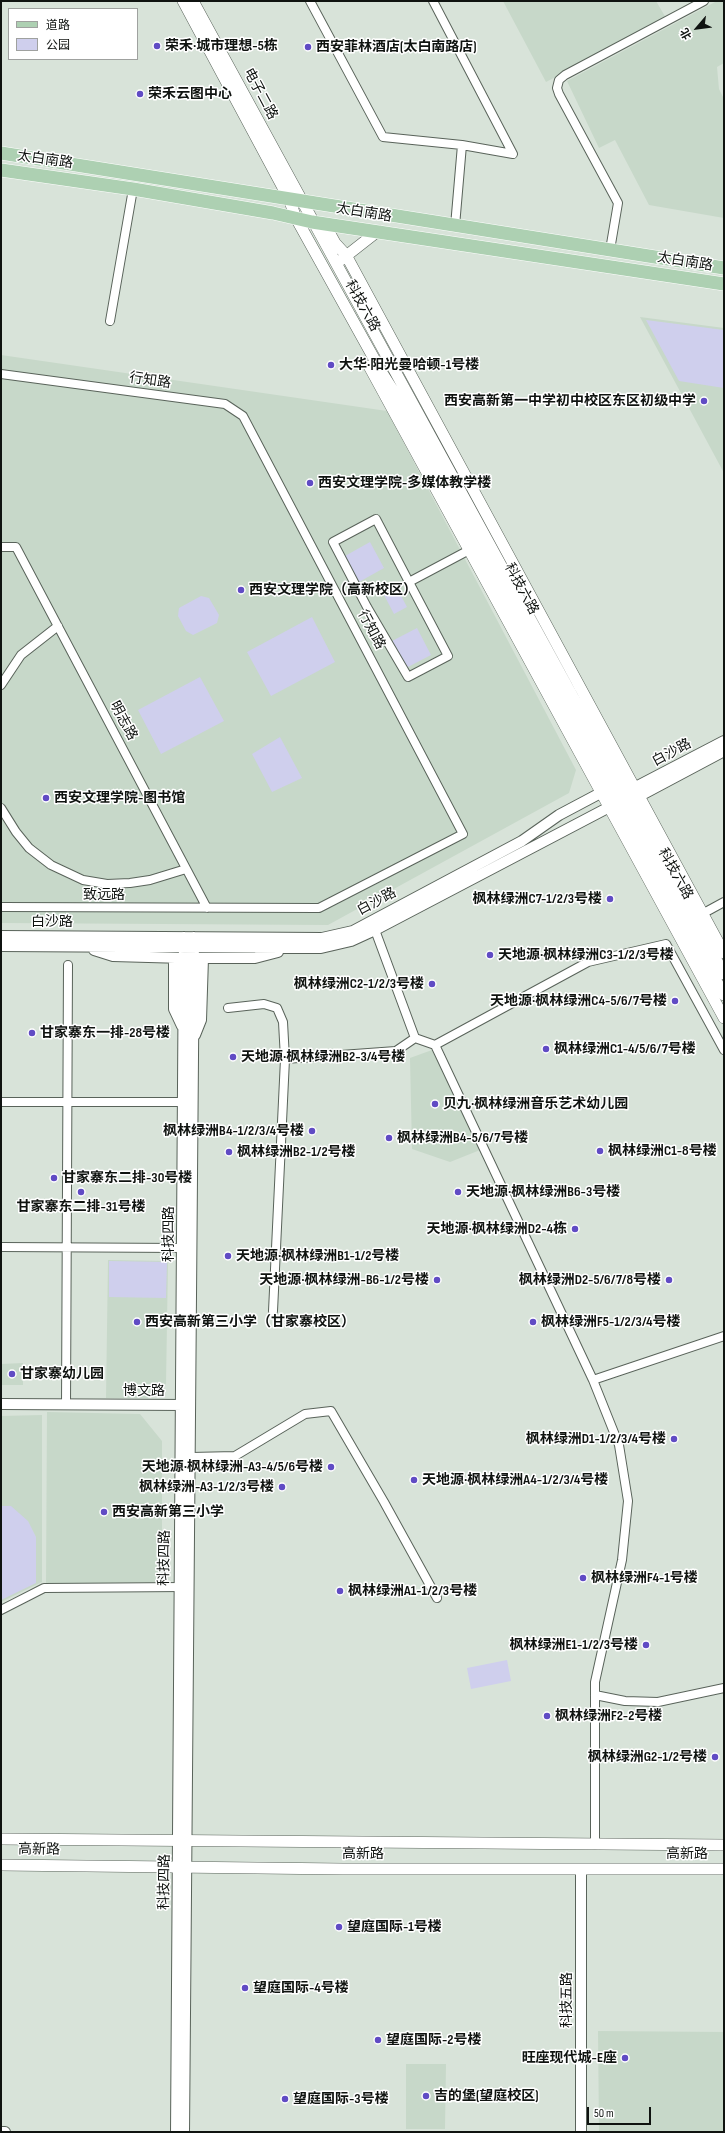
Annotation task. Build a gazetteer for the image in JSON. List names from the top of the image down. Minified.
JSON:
{"streets":{"main road":["电子二路","太白南路","科技六路","高新路"],"street":["行知路","明志路","白沙路","致远路","科技四路","博文路","科技五路"]},"crossings":[["电子二路","太白南路"],["电子二路","科技六路"],["太白南路","科技六路"],["科技六路","白沙路"],["行知路","明志路"],["行知路","致远路"],["明志路","致远路"],["白沙路","科技四路"],["科技四路","博文路"],["科技四路","高新路"],["高新路","科技五路"]],"places":["荣禾·城市理想-5栋","西安菲林酒店(太白南路店)","荣禾云图中心","大华·阳光曼哈顿-1号楼","西安高新第一中学初中校区东区初级中学","西安文理学院-多媒体教学楼","西安文理学院（高新校区）","西安文理学院-图书馆","枫林绿洲C7-1/2/3号楼","天地源·枫林绿洲C3-1/2/3号楼","枫林绿洲C2-1/2/3号楼","天地源·枫林绿洲C4-5/6/7号楼","甘家寨东一排-28号楼","枫林绿洲C1-4/5/6/7号楼","天地源·枫林绿洲B2-3/4号楼","贝九·枫林绿洲音乐艺术幼儿园","枫林绿洲B4-1/2/3/4号楼","枫林绿洲B4-5/6/7号楼","枫林绿洲C1-8号楼","枫林绿洲B2-1/2号楼","甘家寨东二排-30号楼","甘家寨东二排-31号楼","天地源·枫林绿洲B6-3号楼","天地源·枫林绿洲D2-4栋","天地源·枫林绿洲B1-1/2号楼","天地源·枫林绿洲-B6-1/2号楼","枫林绿洲D2-5/6/7/8号楼","西安高新第三小学（甘家寨校区）","枫林绿洲F5-1/2/3/4号楼","甘家寨幼儿园","枫林绿洲D1-1/2/3/4号楼","天地源·枫林绿洲-A3-4/5/6号楼","天地源·枫林绿洲A4-1/2/3/4号楼","枫林绿洲-A3-1/2/3号楼","西安高新第三小学","枫林绿洲F4-1号楼","枫林绿洲A1-1/2/3号楼","枫林绿洲E1-1/2/3号楼","枫林绿洲F2-2号楼","枫林绿洲G2-1/2号楼","望庭国际-1号楼","望庭国际-4号楼","望庭国际-2号楼","旺座现代城-E座","吉的堡(望庭校区)","望庭国际-3号楼"],"legend":["道路","公园"],"scale_bar":"50 m","north":"bottom left"}
